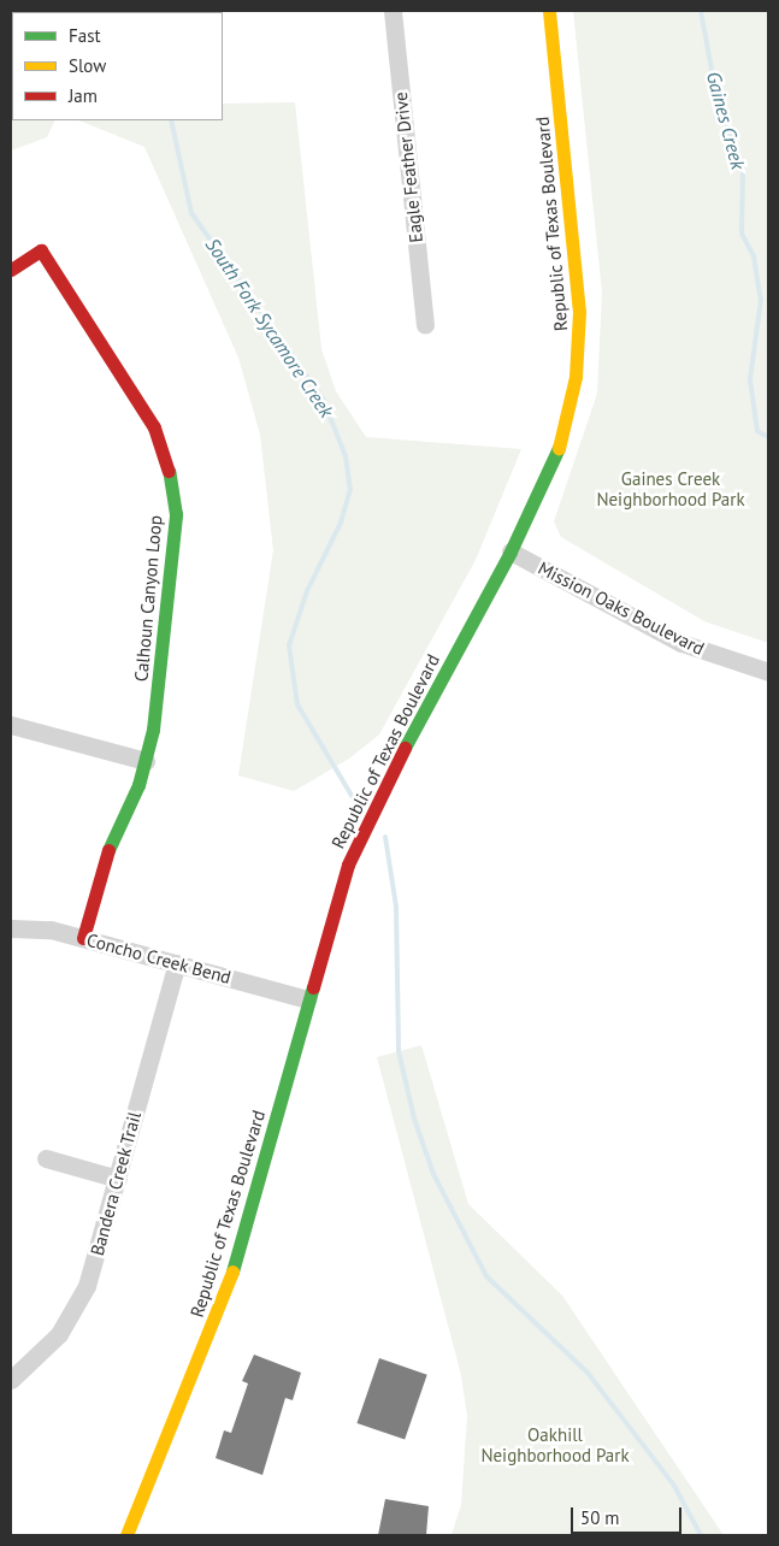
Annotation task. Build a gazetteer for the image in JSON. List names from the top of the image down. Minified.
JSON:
{"streets":{"street":["Eagle Feather Drive","Republic of Texas Boulevard","Calhoun Canyon Loop","Mission Oaks Boulevard","Concho Creek Bend","Bandera Creek Trail"]},"crossings":[["Republic of Texas Boulevard","Mission Oaks Boulevard"],["Republic of Texas Boulevard","Concho Creek Bend"],["Calhoun Canyon Loop","Concho Creek Bend"],["Concho Creek Bend","Bandera Creek Trail"]],"water":["Gaines Creek","South Fork Sycamore Creek"],"parks":["Gaines Creek Neighborhood Park","Oakhill Neighborhood Park"],"legend":["Fast","Slow","Jam"],"scale_bar":"50 m"}
